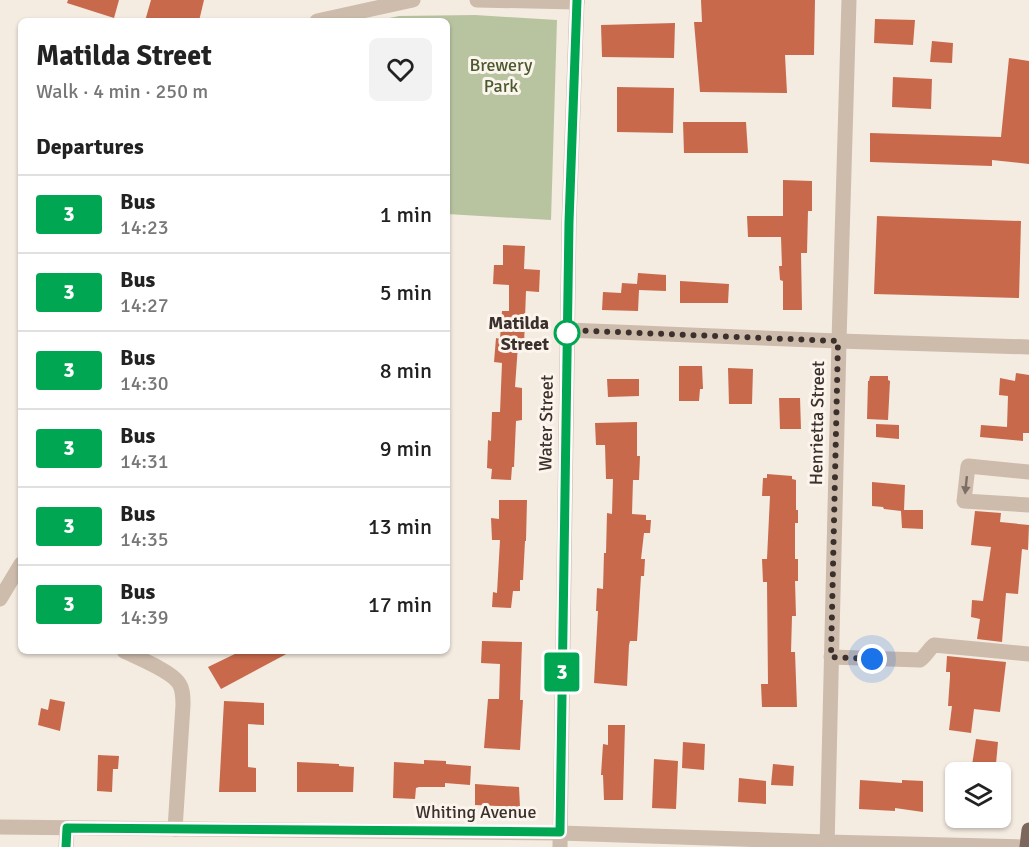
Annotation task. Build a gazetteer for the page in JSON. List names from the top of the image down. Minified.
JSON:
{"streets":{"street":["Water Street","Henrietta Street","Whiting Avenue"]},"crossings":[["Water Street","Whiting Avenue"],["Henrietta Street","Whiting Avenue"]],"parks":["Brewery Park"],"places":["Matilda Street"],"lines":["bus line 3"],"page":{"on_map":"3","heading":[["Matilda Street","Walk · 4 min · 250 m"],"Departures"],"list":[{"mark":"3","name":"Bus","note":"14:23","value":"1 min"},{"mark":"3","name":"Bus","note":"14:27","value":"5 min"},{"mark":"3","name":"Bus","note":"14:30","value":"8 min"},{"mark":"3","name":"Bus","note":"14:31","value":"9 min"},{"mark":"3","name":"Bus","note":"14:35","value":"13 min"},{"mark":"3","name":"Bus","note":"14:39","value":"17 min"}]}}
